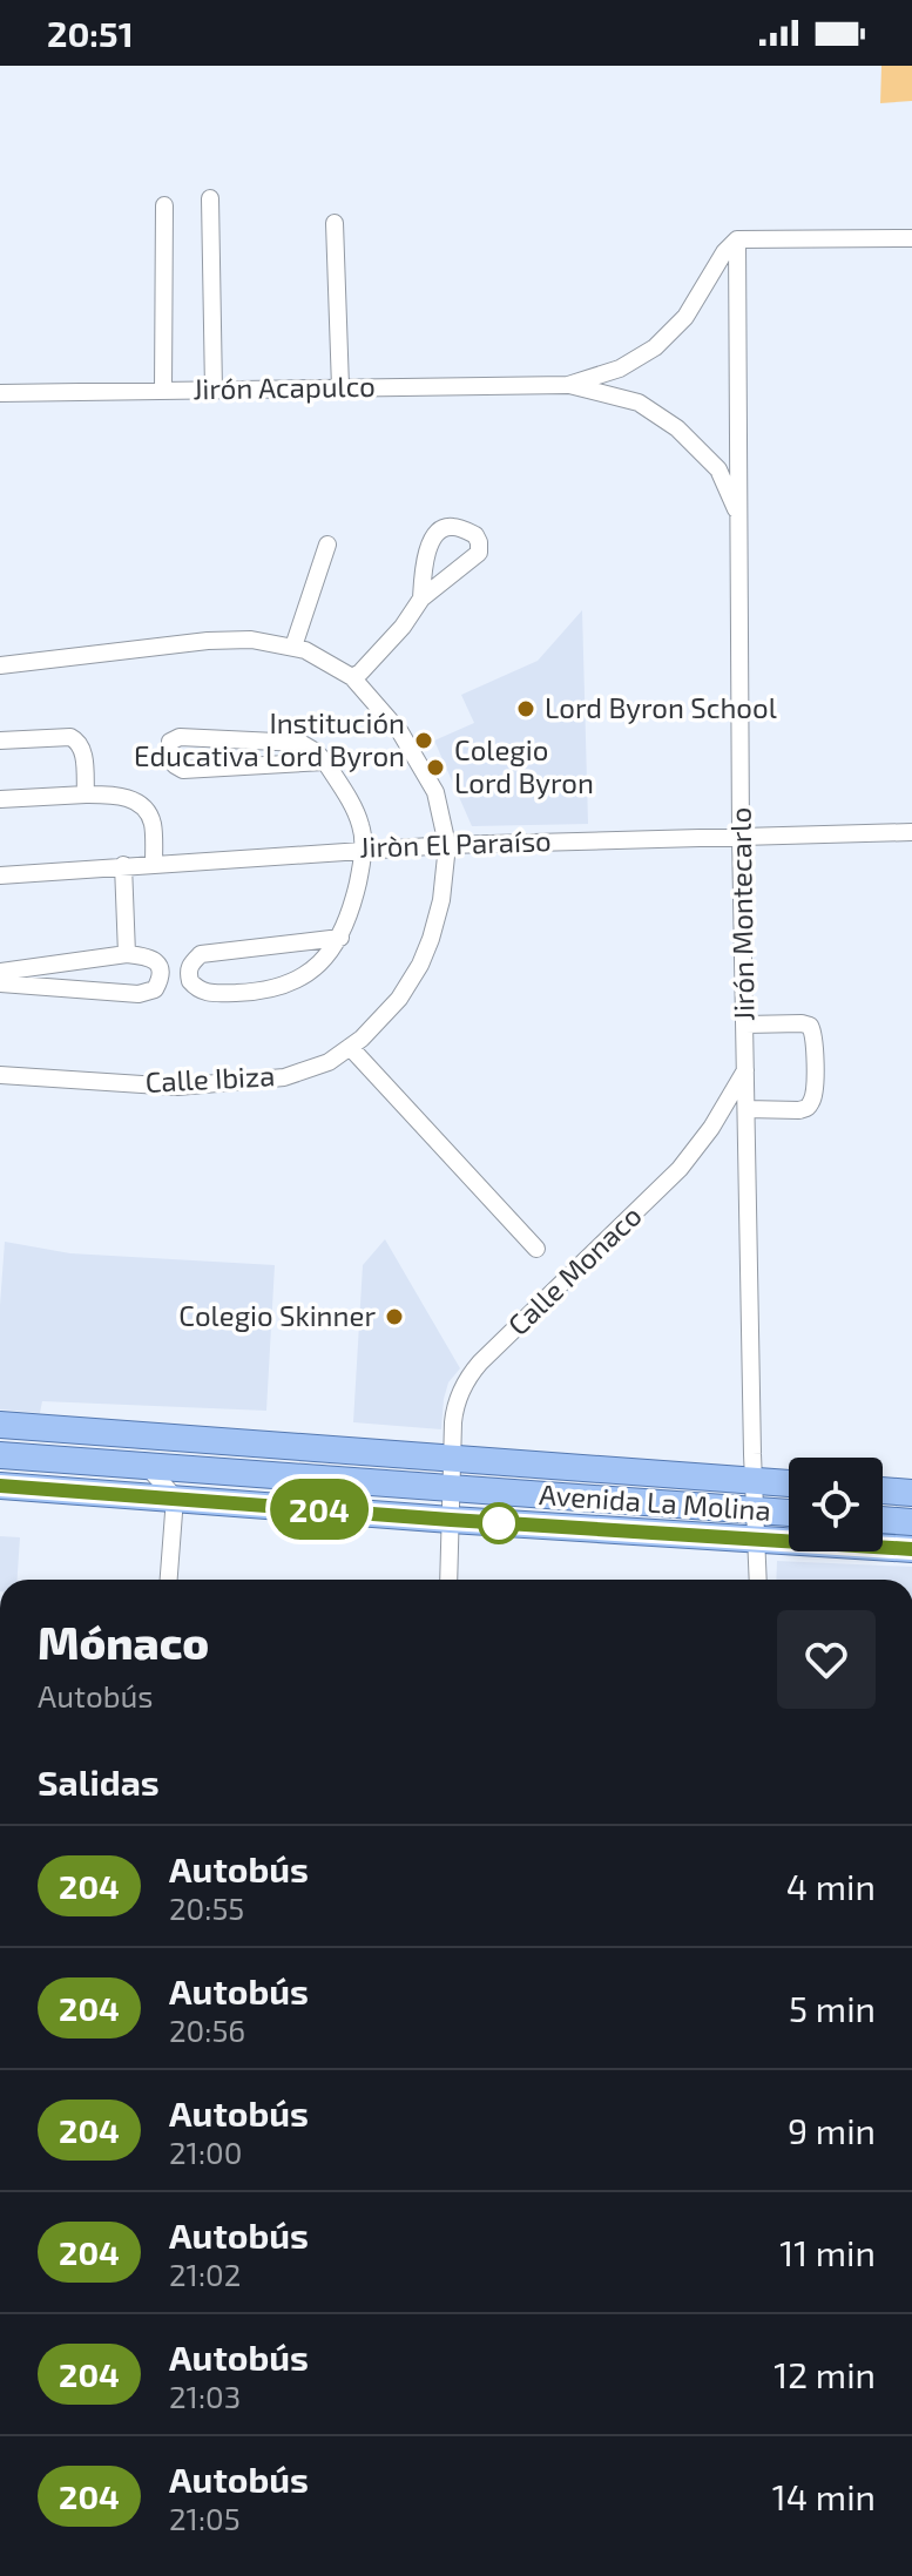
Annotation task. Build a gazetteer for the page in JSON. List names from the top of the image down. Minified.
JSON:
{"streets":{"main road":["Avenida La Molina"],"street":["Jirón Acapulco","Jiròn El Paraíso","Jirón Montecarlo","Calle Ibiza","Calle Monaco"]},"crossings":[["Jirón Acapulco","Jirón Montecarlo"],["Jiròn El Paraíso","Jirón Montecarlo"],["Jiròn El Paraíso","Calle Ibiza"],["Jirón Montecarlo","Calle Monaco"],["Jirón Montecarlo","Avenida La Molina"],["Calle Monaco","Avenida La Molina"]],"places":["Lord Byron School","Institución Educativa Lord Byron","Colegio Lord Byron","Colegio Skinner"],"lines":["bus line 204"],"page":{"status":"20:51","on_map":"204","heading":[["Mónaco","Autobús"],"Salidas"],"list":[{"mark":"204","name":"Autobús","note":"20:55","value":"4 min"},{"mark":"204","name":"Autobús","note":"20:56","value":"5 min"},{"mark":"204","name":"Autobús","note":"21:00","value":"9 min"},{"mark":"204","name":"Autobús","note":"21:02","value":"11 min"},{"mark":"204","name":"Autobús","note":"21:03","value":"12 min"},{"mark":"204","name":"Autobús","note":"21:05","value":"14 min"}]}}
